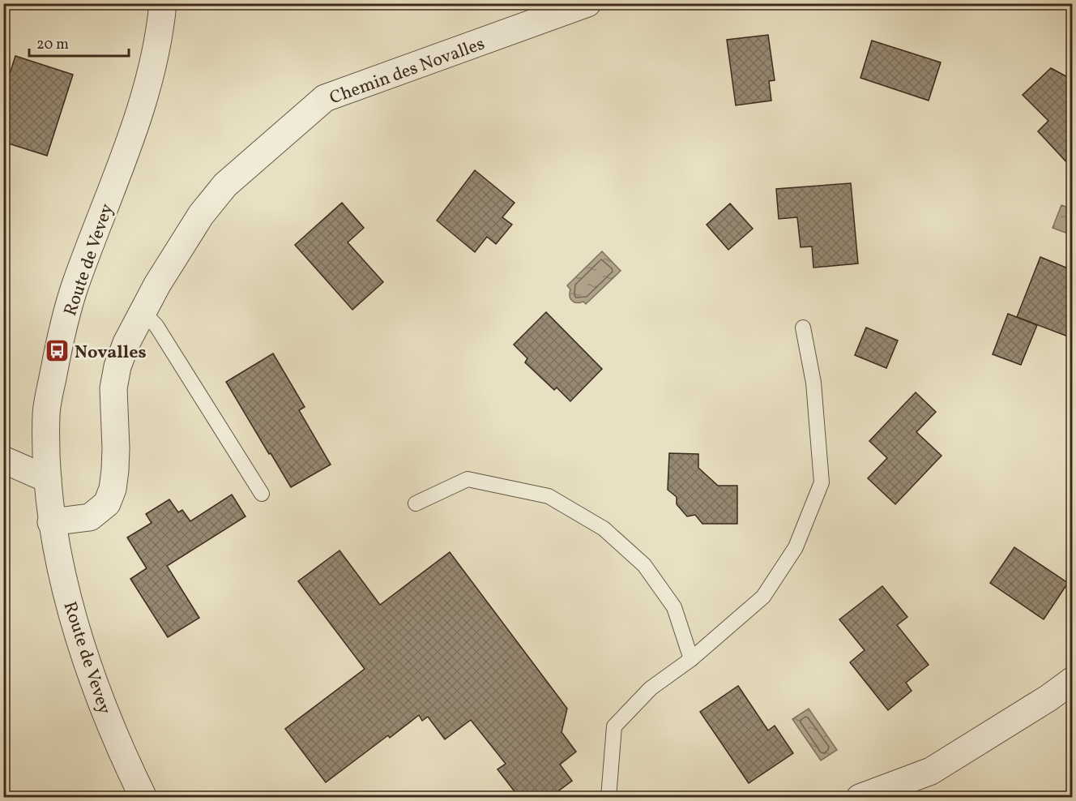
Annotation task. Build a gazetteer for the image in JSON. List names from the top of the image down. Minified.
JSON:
{"streets":{"street":["Chemin des Novalles","Route de Vevey"]},"crossings":[["Chemin des Novalles","Route de Vevey"]],"places":{"bus stop":["Novalles"]},"scale_bar":"20 m"}
